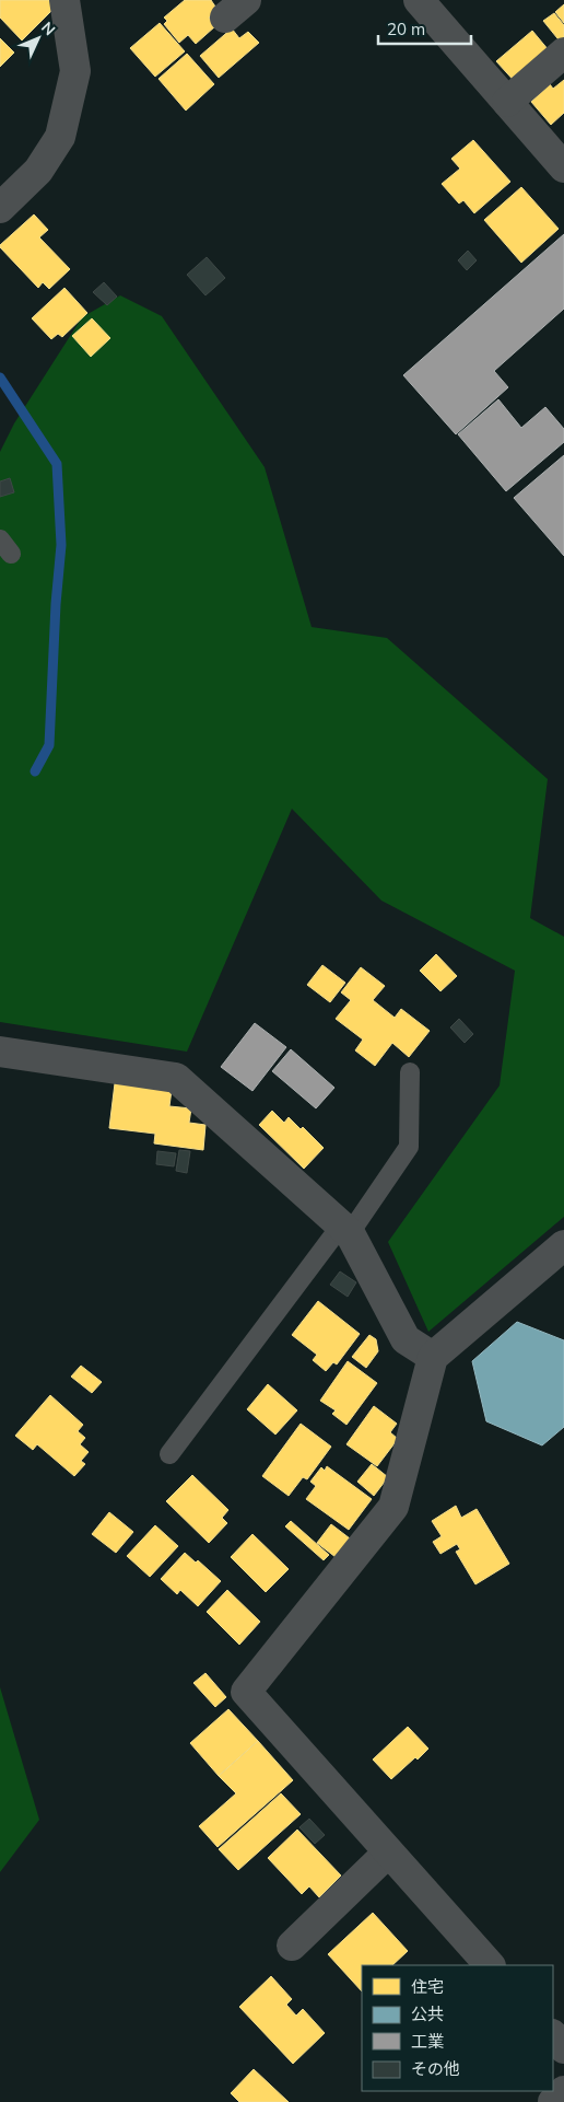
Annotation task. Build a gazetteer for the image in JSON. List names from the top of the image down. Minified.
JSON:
{"legend":["住宅","公共","工業","その他"],"scale_bar":"20 m","north":"top right"}
